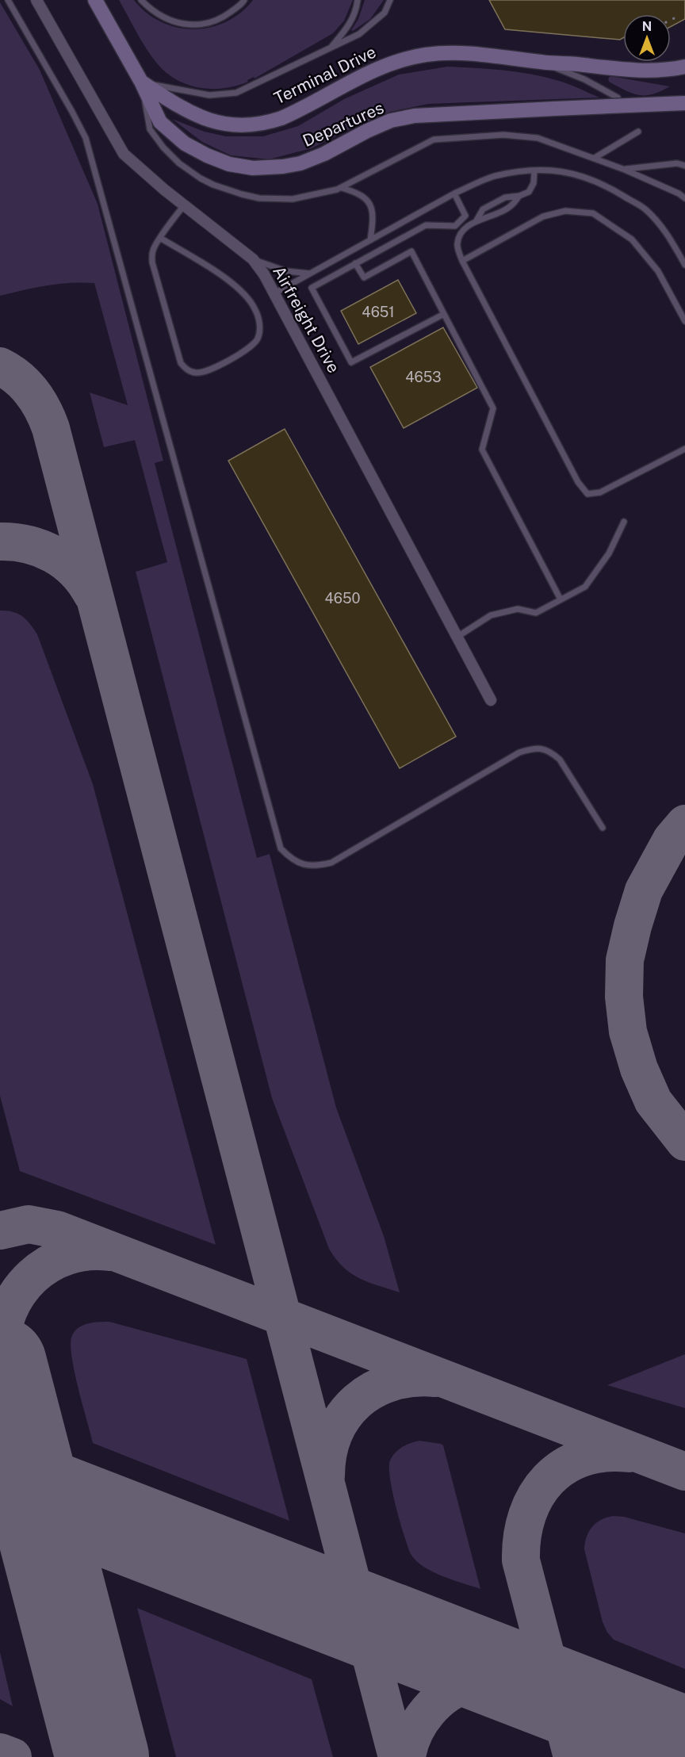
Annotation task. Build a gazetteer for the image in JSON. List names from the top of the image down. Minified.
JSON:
{"streets":{"main road":["Terminal Drive","Departures"],"street":["Airfreight Drive"]},"crossings":[["Terminal Drive","Departures"]],"house_numbers":["4651","4653","4650"],"north":"top"}
